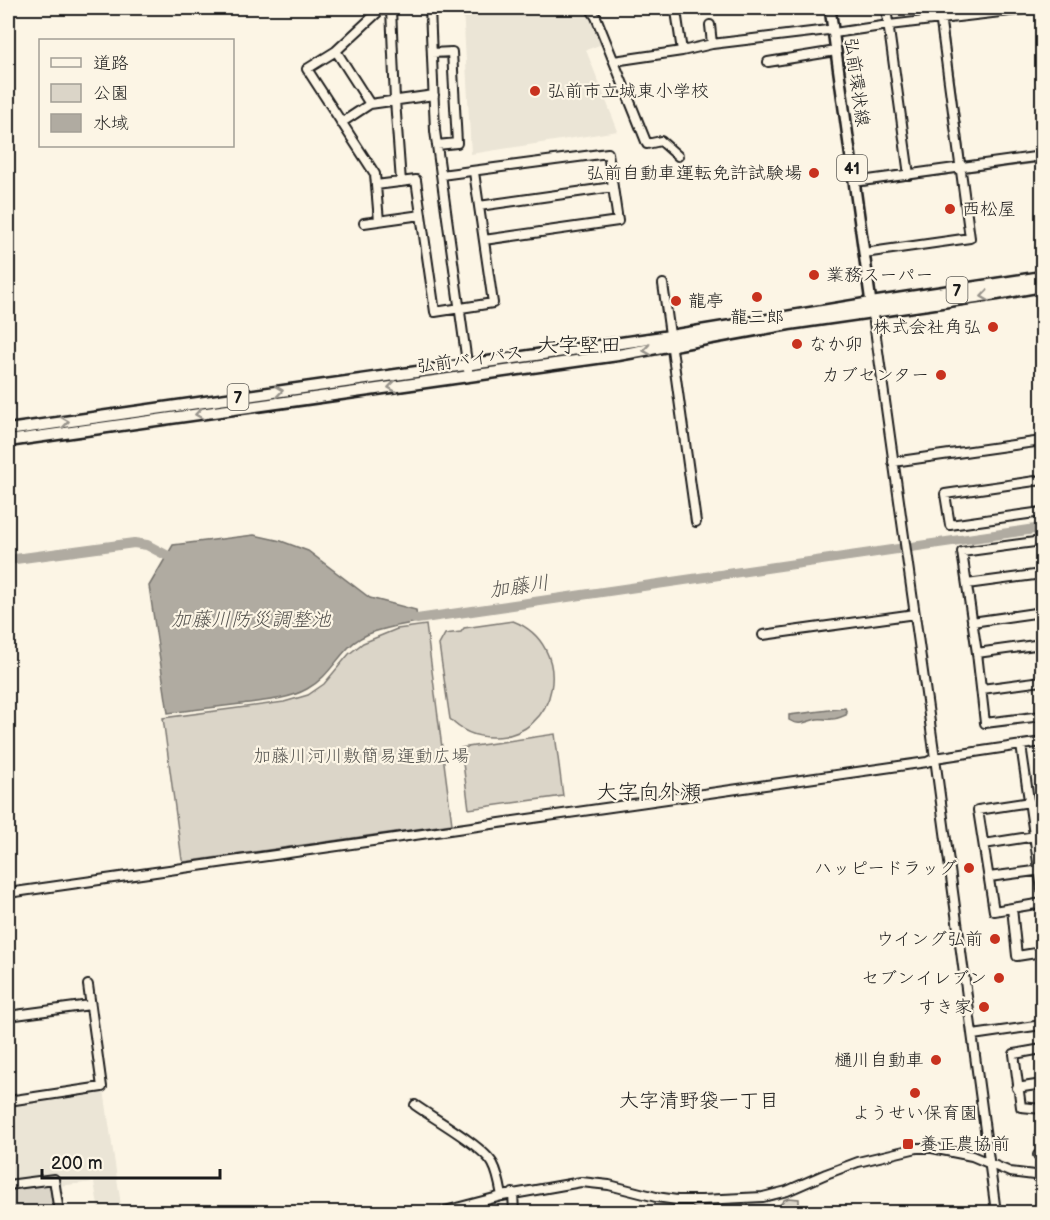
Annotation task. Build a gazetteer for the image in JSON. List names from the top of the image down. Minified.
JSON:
{"streets":{"highway":["7","弘前バイパス"],"main road":["弘前環状線","41"]},"crossings":[["弘前環状線","弘前バイパス"]],"districts":["大字堅田","大字向外瀬","大字清野袋一丁目"],"water":["加藤川","加藤川防災調整池"],"parks":["加藤川河川敷簡易運動広場"],"places":{"other":["弘前市立城東小学校","弘前自動車運転免許試験場","西松屋","業務スーパー","龍三郎","龍亭","株式会社角弘","なか卯","カブセンター","ハッピードラッグ","ウイング弘前","セブンイレブン","すき家","樋川自動車","ようせい保育園"],"transit":["養正農協前"]},"legend":["道路","公園","水域"],"scale_bar":"200 m"}
